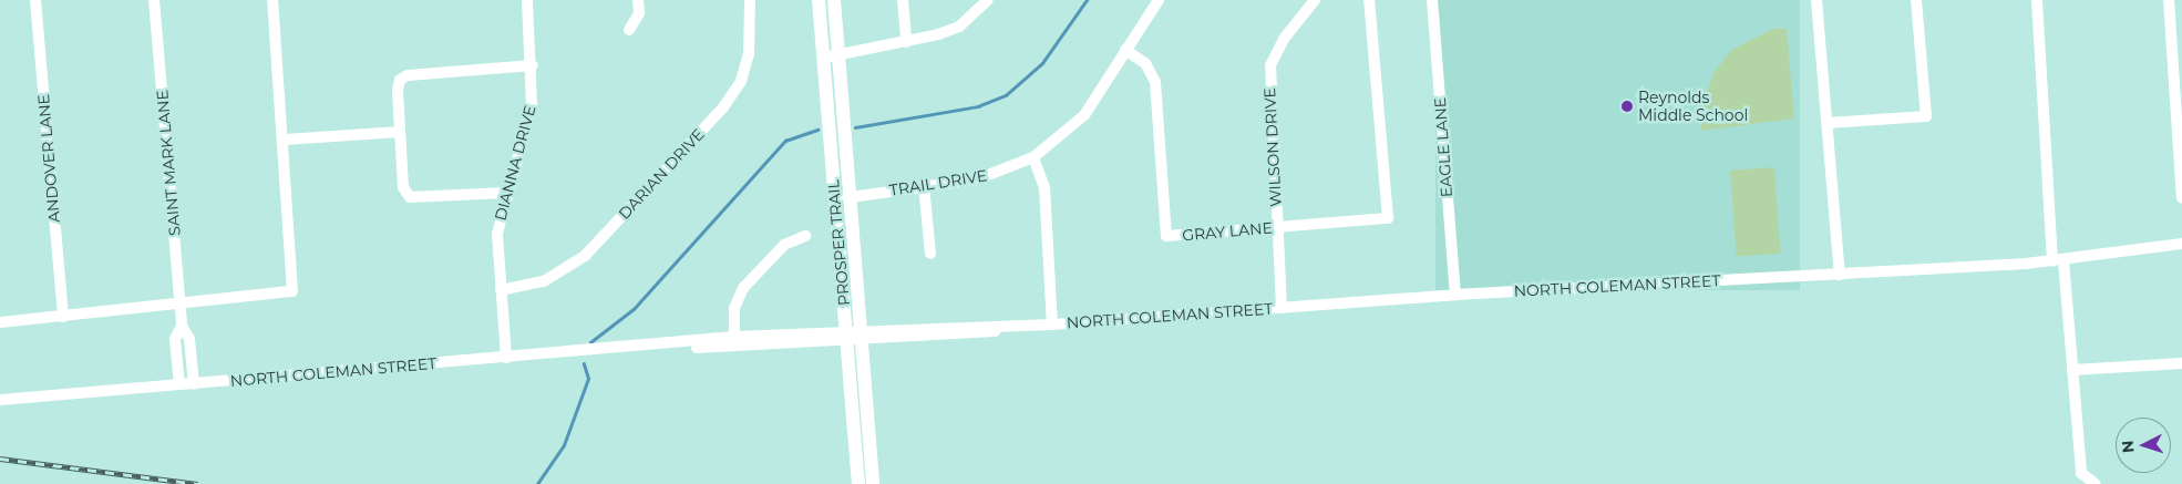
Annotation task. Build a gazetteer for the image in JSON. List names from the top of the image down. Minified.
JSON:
{"streets":{"main road":["PROSPER TRAIL"],"street":["WILSON DRIVE","EAGLE LANE","ANDOVER LANE","SAINT MARK LANE","DIANNA DRIVE","DARIAN DRIVE","TRAIL DRIVE","GRAY LANE","NORTH COLEMAN STREET"]},"crossings":[["WILSON DRIVE","GRAY LANE"],["WILSON DRIVE","NORTH COLEMAN STREET"],["EAGLE LANE","NORTH COLEMAN STREET"],["SAINT MARK LANE","NORTH COLEMAN STREET"],["DIANNA DRIVE","DARIAN DRIVE"],["DIANNA DRIVE","NORTH COLEMAN STREET"],["TRAIL DRIVE","GRAY LANE"],["TRAIL DRIVE","PROSPER TRAIL"],["PROSPER TRAIL","NORTH COLEMAN STREET"]],"places":["Reynolds Middle School"],"north":"left"}
